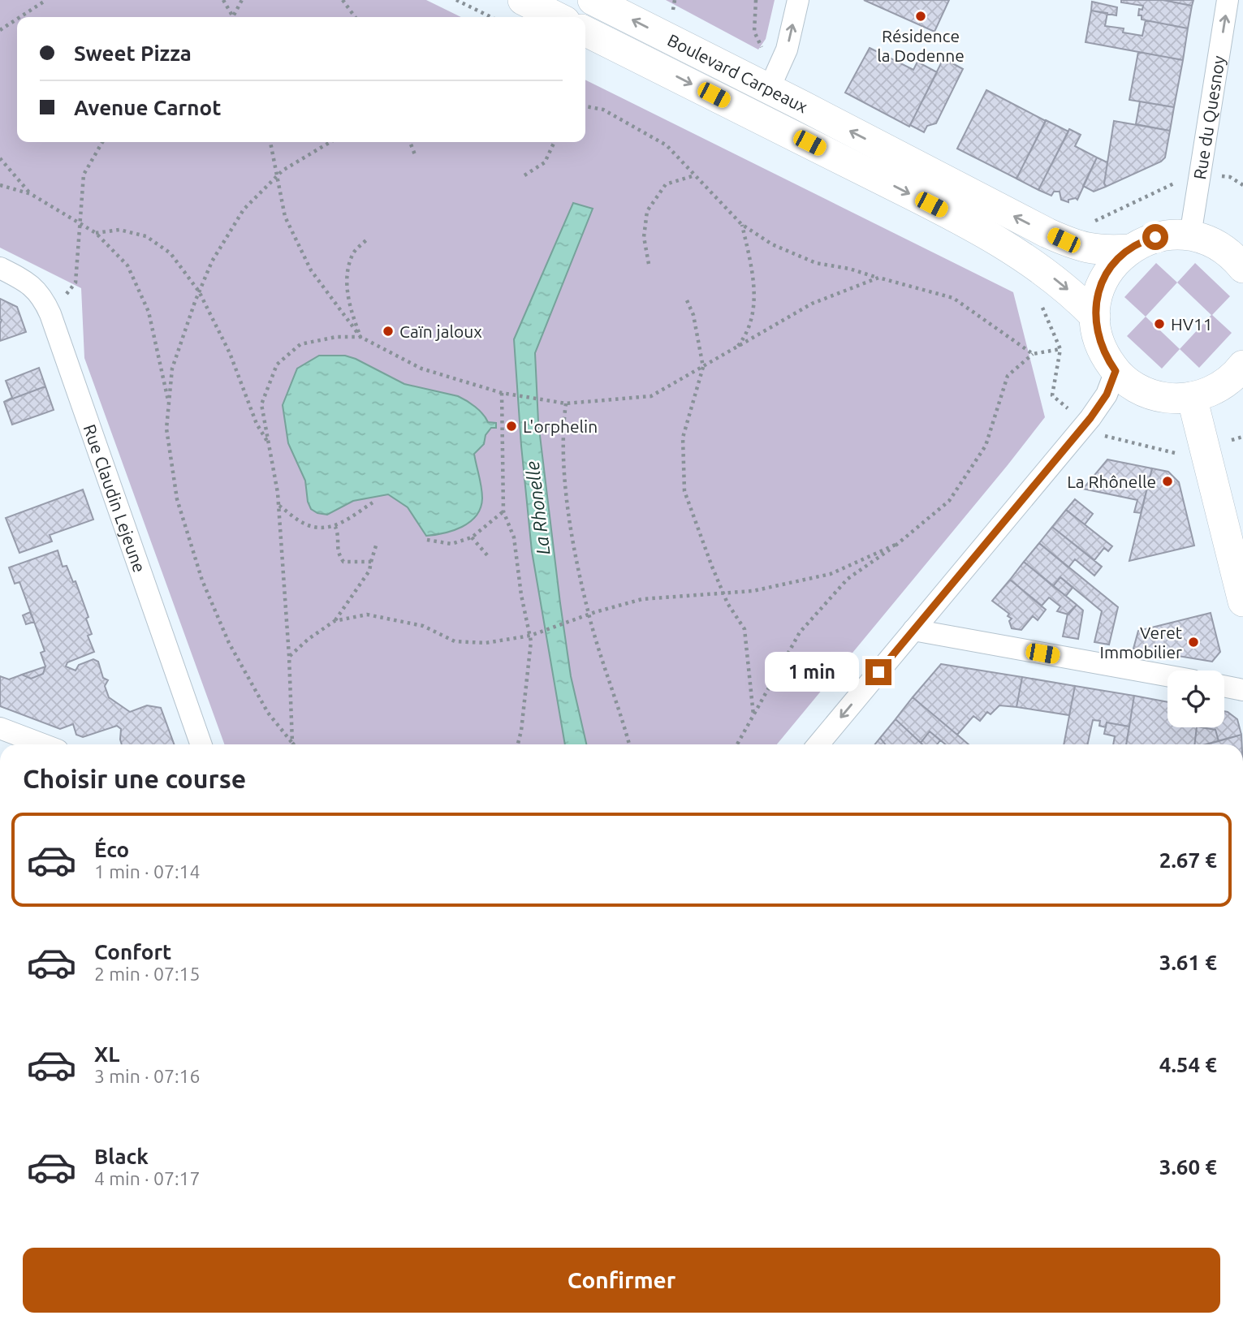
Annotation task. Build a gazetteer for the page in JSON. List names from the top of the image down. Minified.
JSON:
{"streets":{"main road":["Boulevard Carpeaux"],"street":["Rue du Quesnoy","Rue Claudin Lejeune"]},"one_way":["Rue du Quesnoy"],"water":["La Rhonelle"],"places":["Résidence la Dodenne","HV11","Caïn jaloux","L'orphelin","La Rhônelle","Veret Immobilier"],"page":{"banner":["Sweet Pizza","Avenue Carnot"],"bubble":"1 min","heading":"Choisir une course","list":[{"name":"Éco","note":"1 min · 07:14","value":"2.67 €"},{"name":"Confort","note":"2 min · 07:15","value":"3.61 €"},{"name":"XL","note":"3 min · 07:16","value":"4.54 €"},{"name":"Black","note":"4 min · 07:17","value":"3.60 €"}],"buttons":"Confirmer"}}
